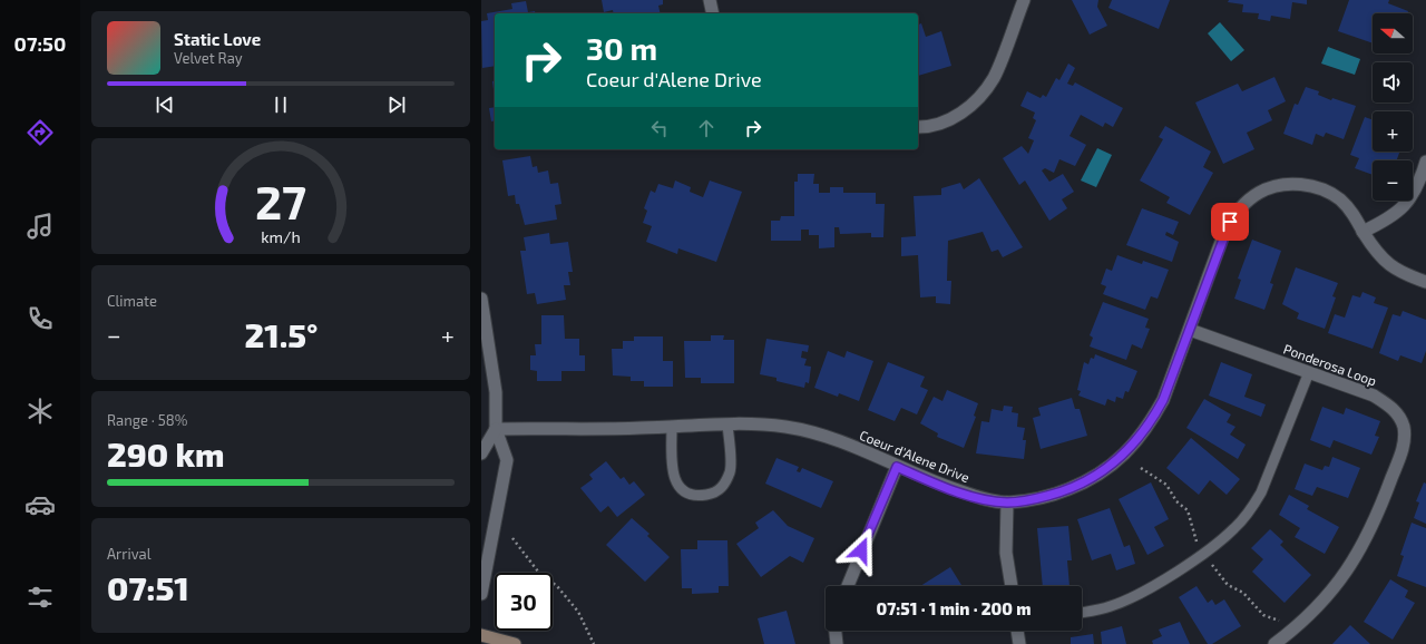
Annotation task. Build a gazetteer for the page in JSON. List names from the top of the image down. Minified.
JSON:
{"streets":{"street":["Ponderosa Loop","Coeur d'Alene Drive"]},"crossings":[["Ponderosa Loop","Coeur d'Alene Drive"]],"north":"left","page":{"tabs":"07:50","map_buttons":["+","−"],"turn":["30 m","Coeur d'Alene Drive"],"song":["Static Love","Velvet Ray"],"tile":["Climate",["Range · 58%","290 km"],["Arrival","07:51"]],"heat":["−","21.5°","+"],"limit":"30","trip":"07:51 · 1 min · 200 m","gauge":["27","km/h"]}}
